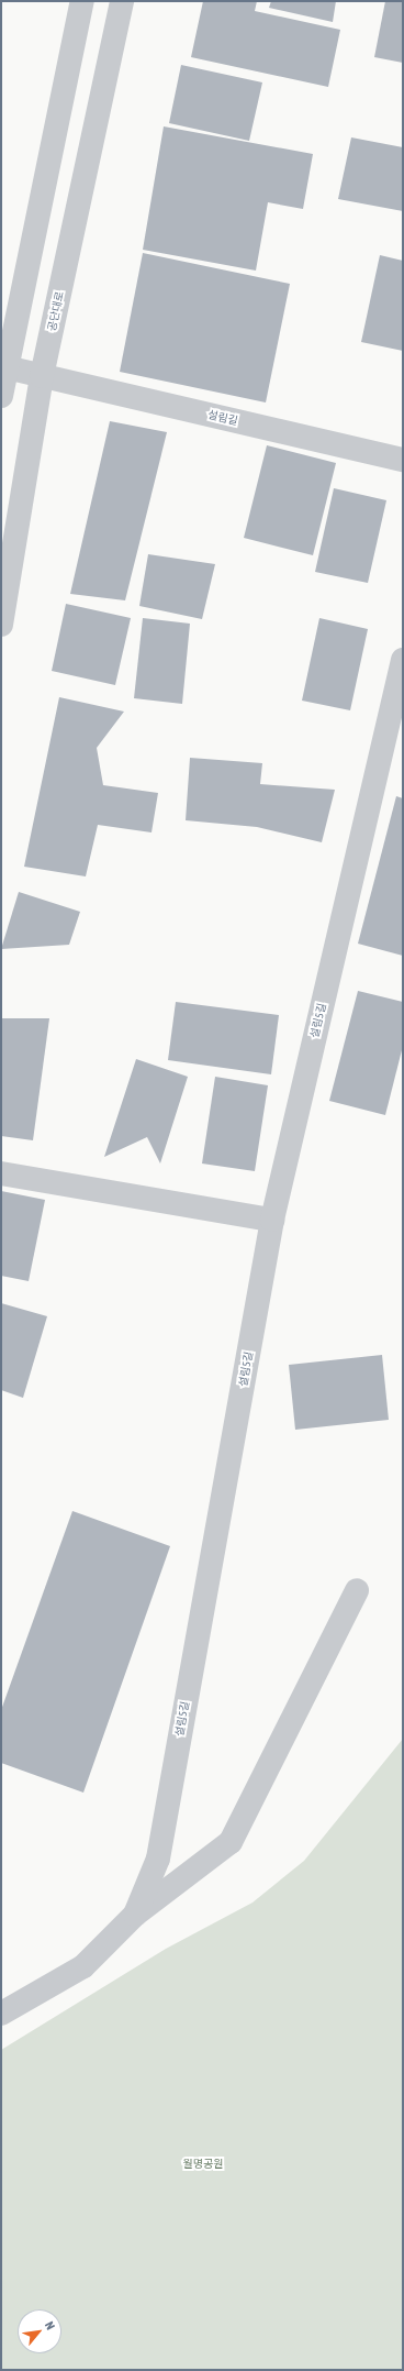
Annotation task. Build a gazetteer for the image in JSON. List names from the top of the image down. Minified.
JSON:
{"streets":{"street":["공단대로","설림길","설림5길"]},"crossings":[["공단대로","설림길"]],"parks":["월명공원"],"north":"top right"}
